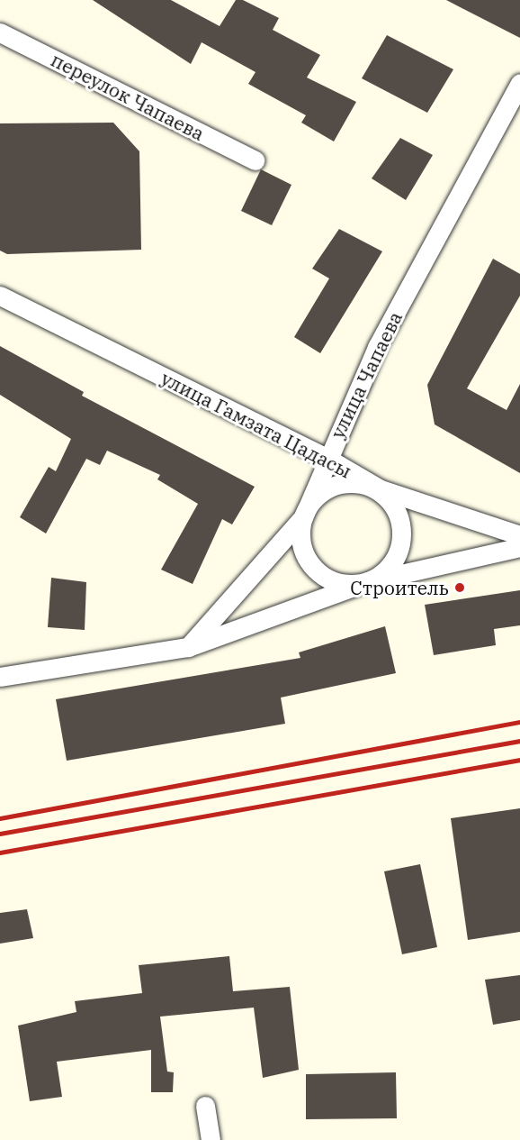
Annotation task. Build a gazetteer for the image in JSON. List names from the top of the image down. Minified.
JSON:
{"streets":{"street":["переулок Чапаева","улица Чапаева","улица Гамзата Цадасы"]},"crossings":[["улица Чапаева","улица Гамзата Цадасы"]],"places":["Строитель"]}
